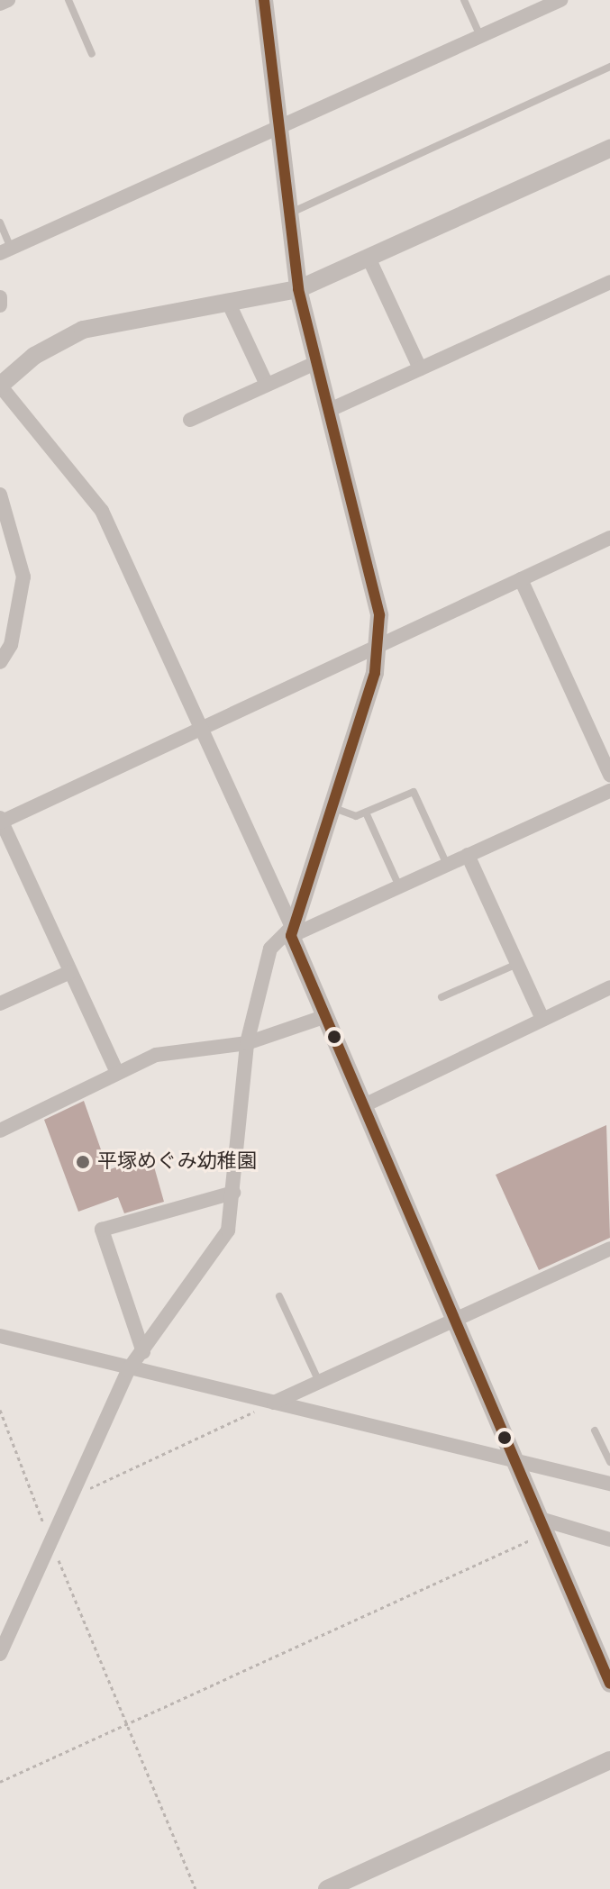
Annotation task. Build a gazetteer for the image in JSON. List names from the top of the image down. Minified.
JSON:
{"places":["平塚めぐみ幼稚園"]}
